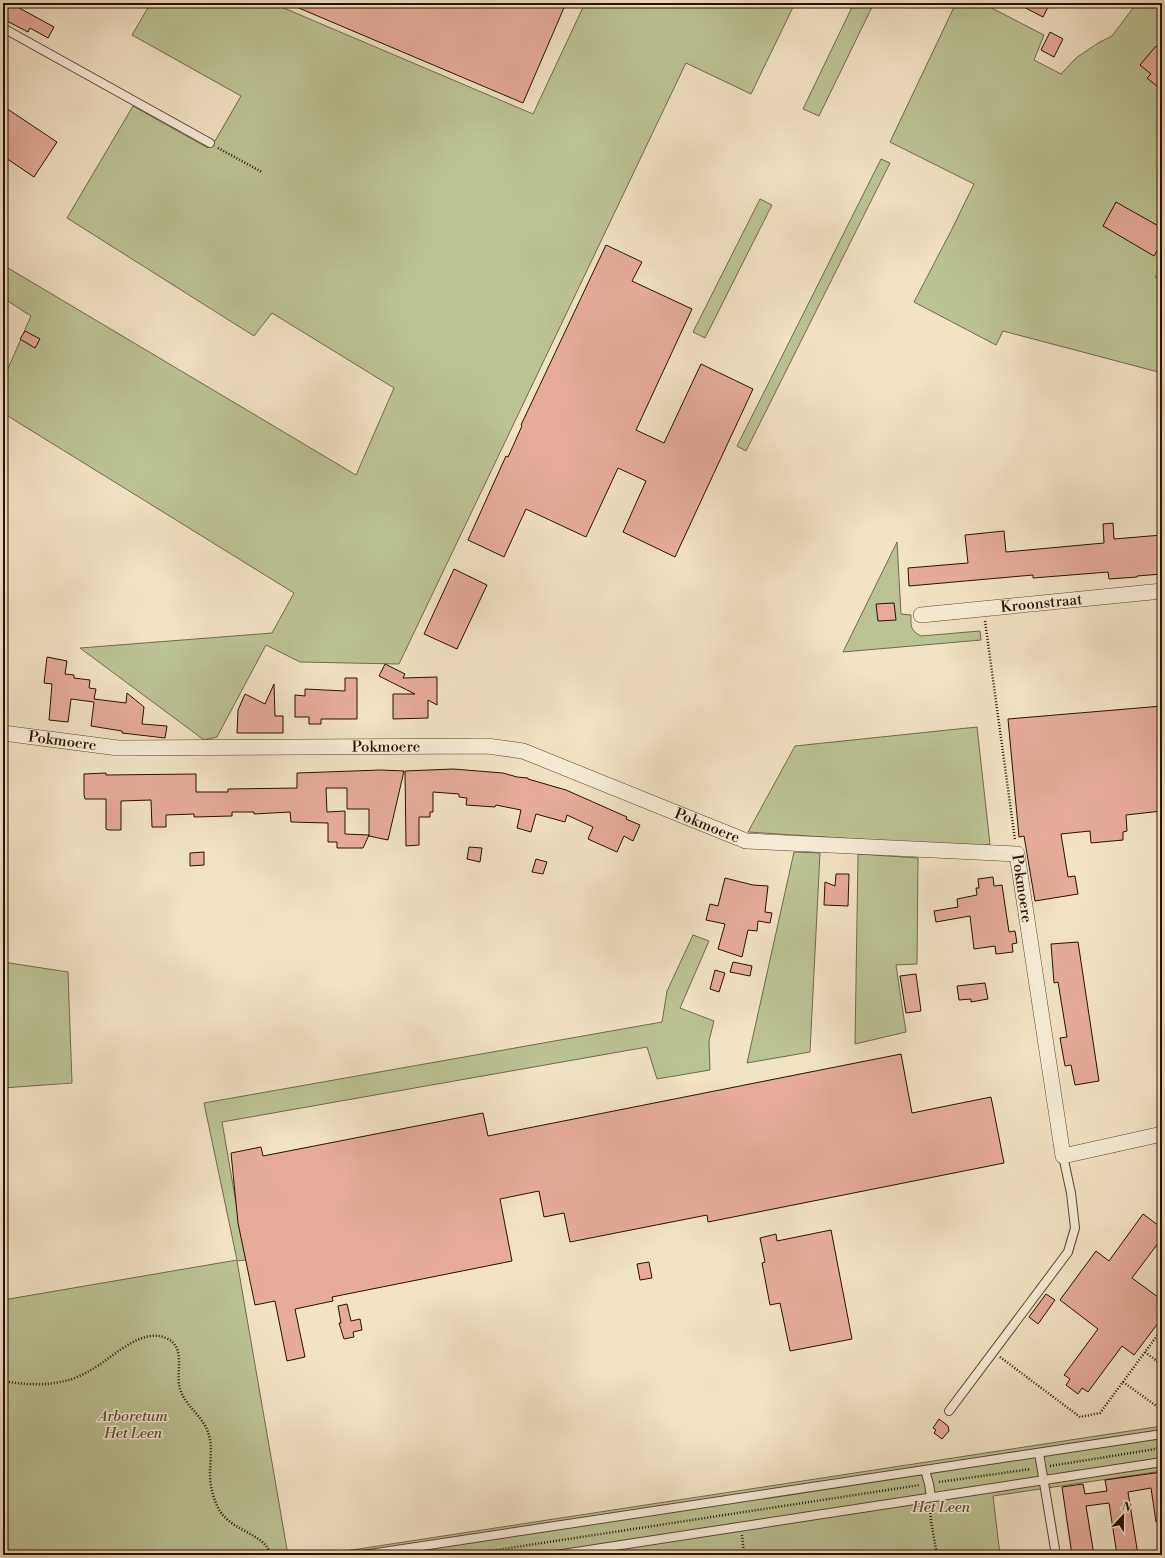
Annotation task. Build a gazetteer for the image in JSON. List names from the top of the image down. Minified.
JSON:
{"streets":{"street":["Kroonstraat","Pokmoere"]},"parks":["Arboretum Het Leen","Het Leen"],"north":"top"}
